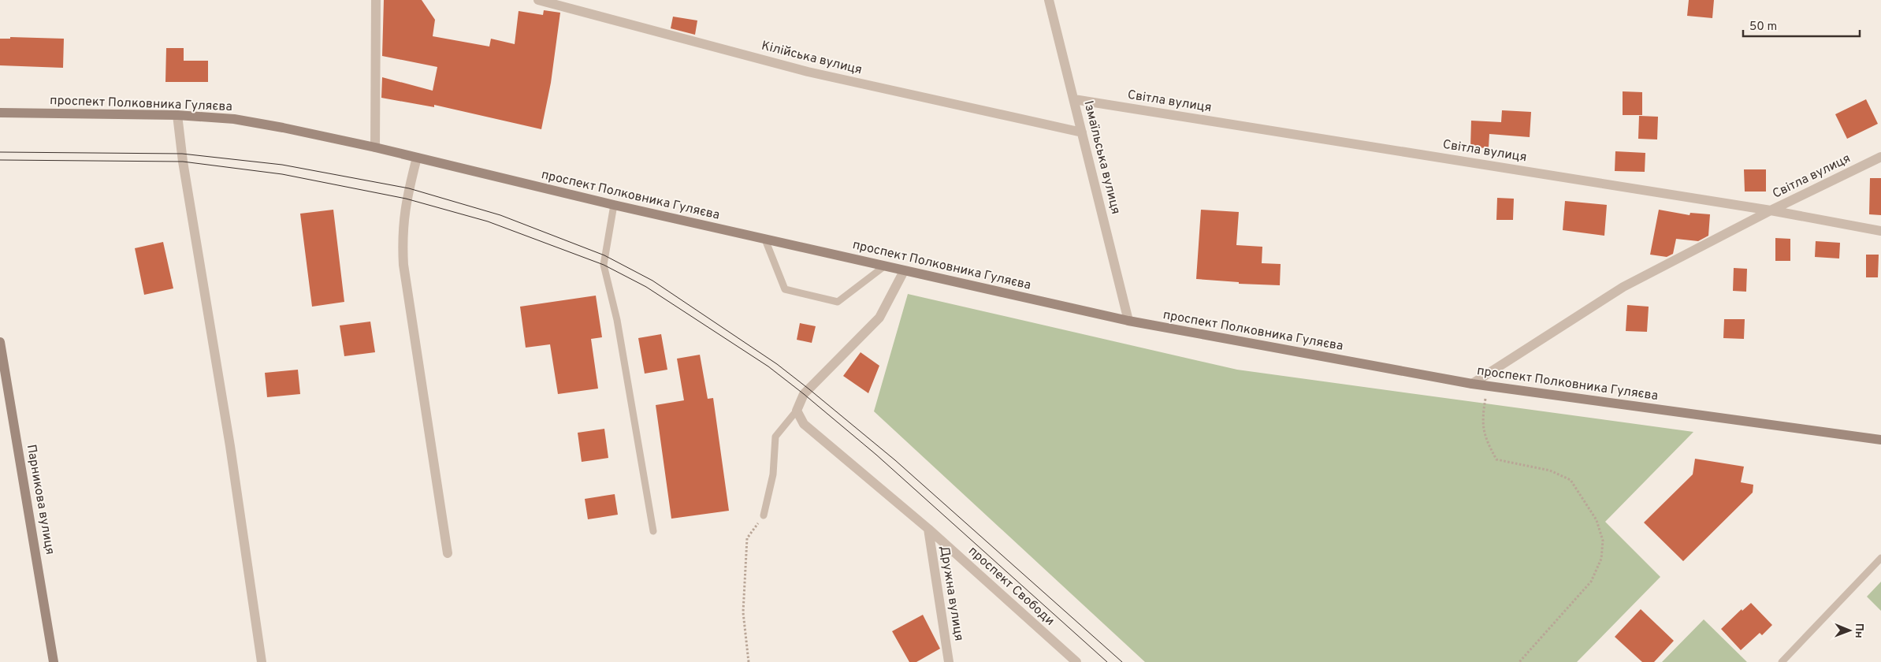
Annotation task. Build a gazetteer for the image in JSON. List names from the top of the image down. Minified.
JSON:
{"streets":{"main road":["проспект Полковника Гуляєва","Парникова вулиця"],"street":["Кілійська вулиця","Світла вулиця","Ізмаїльська вулиця","проспект Свободи","Дружна вулиця"]},"crossings":[["Кілійська вулиця","Ізмаїльська вулиця"],["Світла вулиця","Ізмаїльська вулиця"],["проспект Полковника Гуляєва","Ізмаїльська вулиця"],["проспект Свободи","Дружна вулиця"]],"scale_bar":"50 m","north":"right"}
